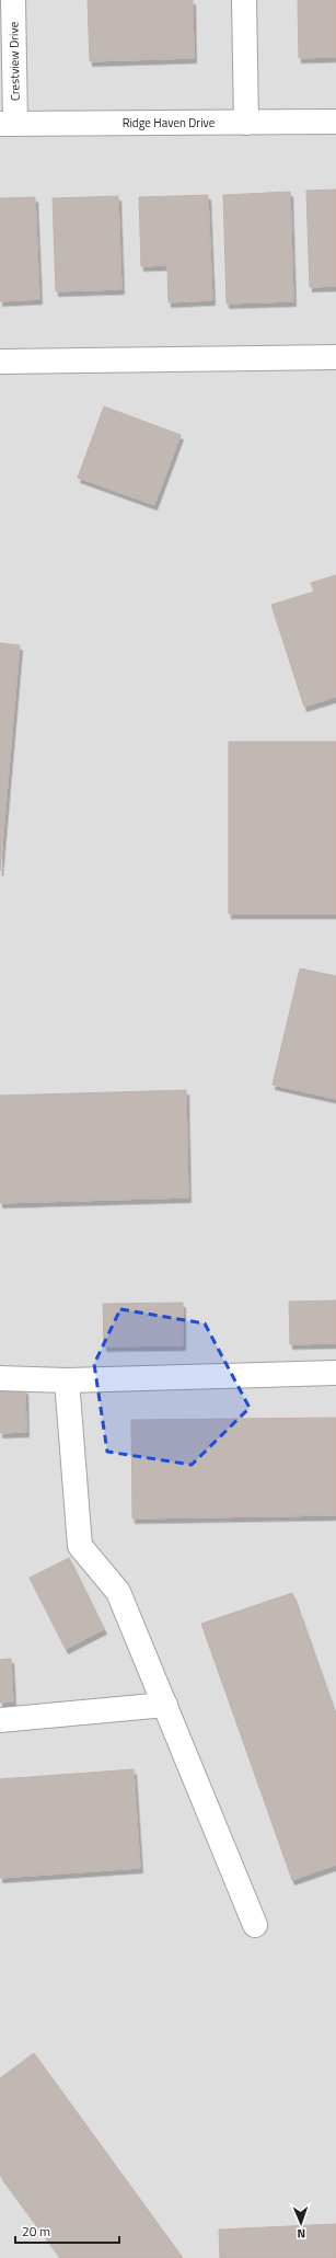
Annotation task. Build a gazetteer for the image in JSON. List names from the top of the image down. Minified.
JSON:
{"streets":{"street":["Crestview Drive","Ridge Haven Drive"]},"crossings":[["Crestview Drive","Ridge Haven Drive"]],"scale_bar":"20 m","north":"bottom"}
